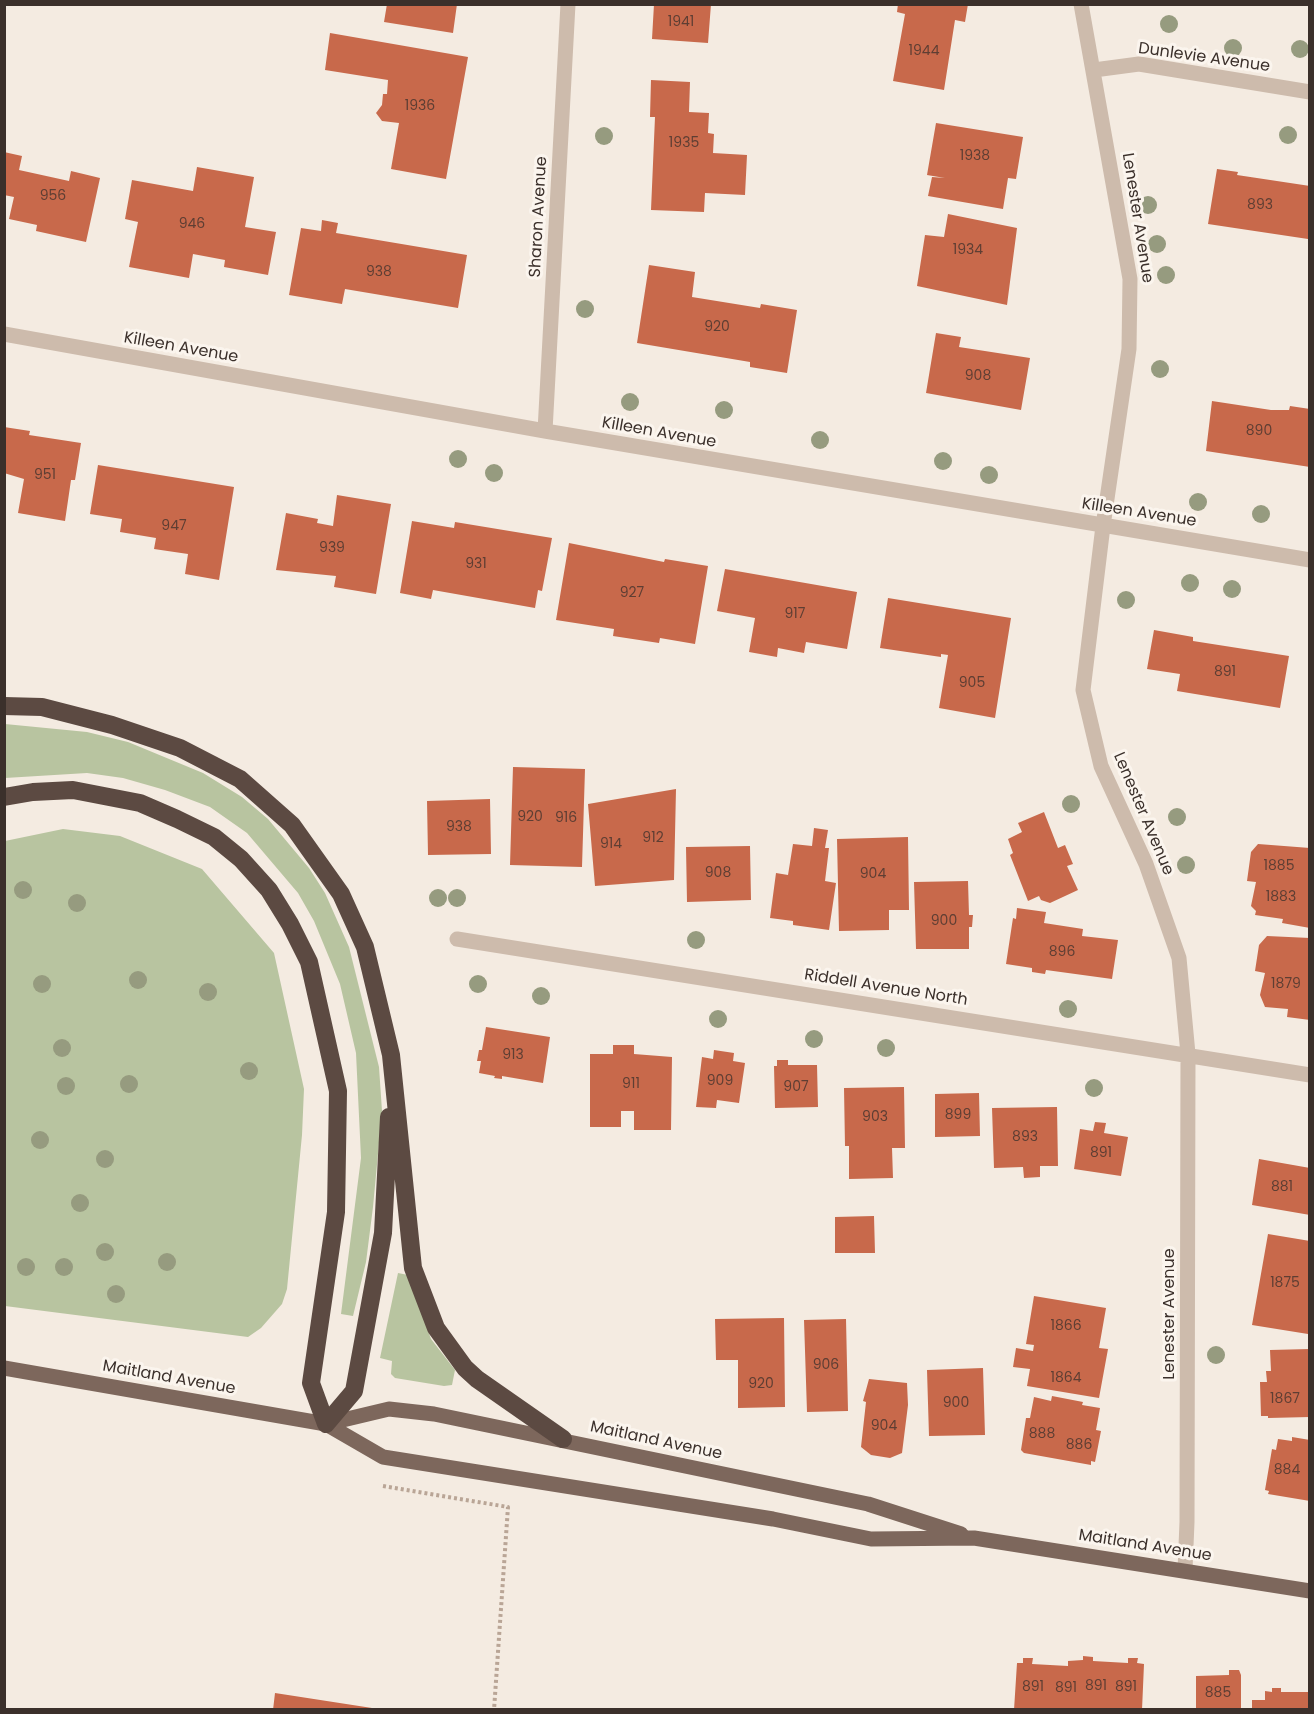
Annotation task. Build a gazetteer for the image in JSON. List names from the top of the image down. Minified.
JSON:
{"streets":{"main road":["Maitland Avenue"],"street":["Dunlevie Avenue","Sharon Avenue","Lenester Avenue","Killeen Avenue","Riddell Avenue North"]},"crossings":[["Dunlevie Avenue","Lenester Avenue"],["Sharon Avenue","Killeen Avenue"],["Lenester Avenue","Killeen Avenue"],["Lenester Avenue","Riddell Avenue North"],["Lenester Avenue","Maitland Avenue"]],"house_numbers":["1941","1944","1936","1935","1938","956","893","946","1934","938","920","908","890","951","947","939","931","927","917","891","905","920","916","938","912","914","1885","908","904","1883","900","896","1879","913","909","911","907","899","903","893","891","881","1875","1866","906","1864","920","1867","900","904","888","886","884","891","891","891","891","885"]}
